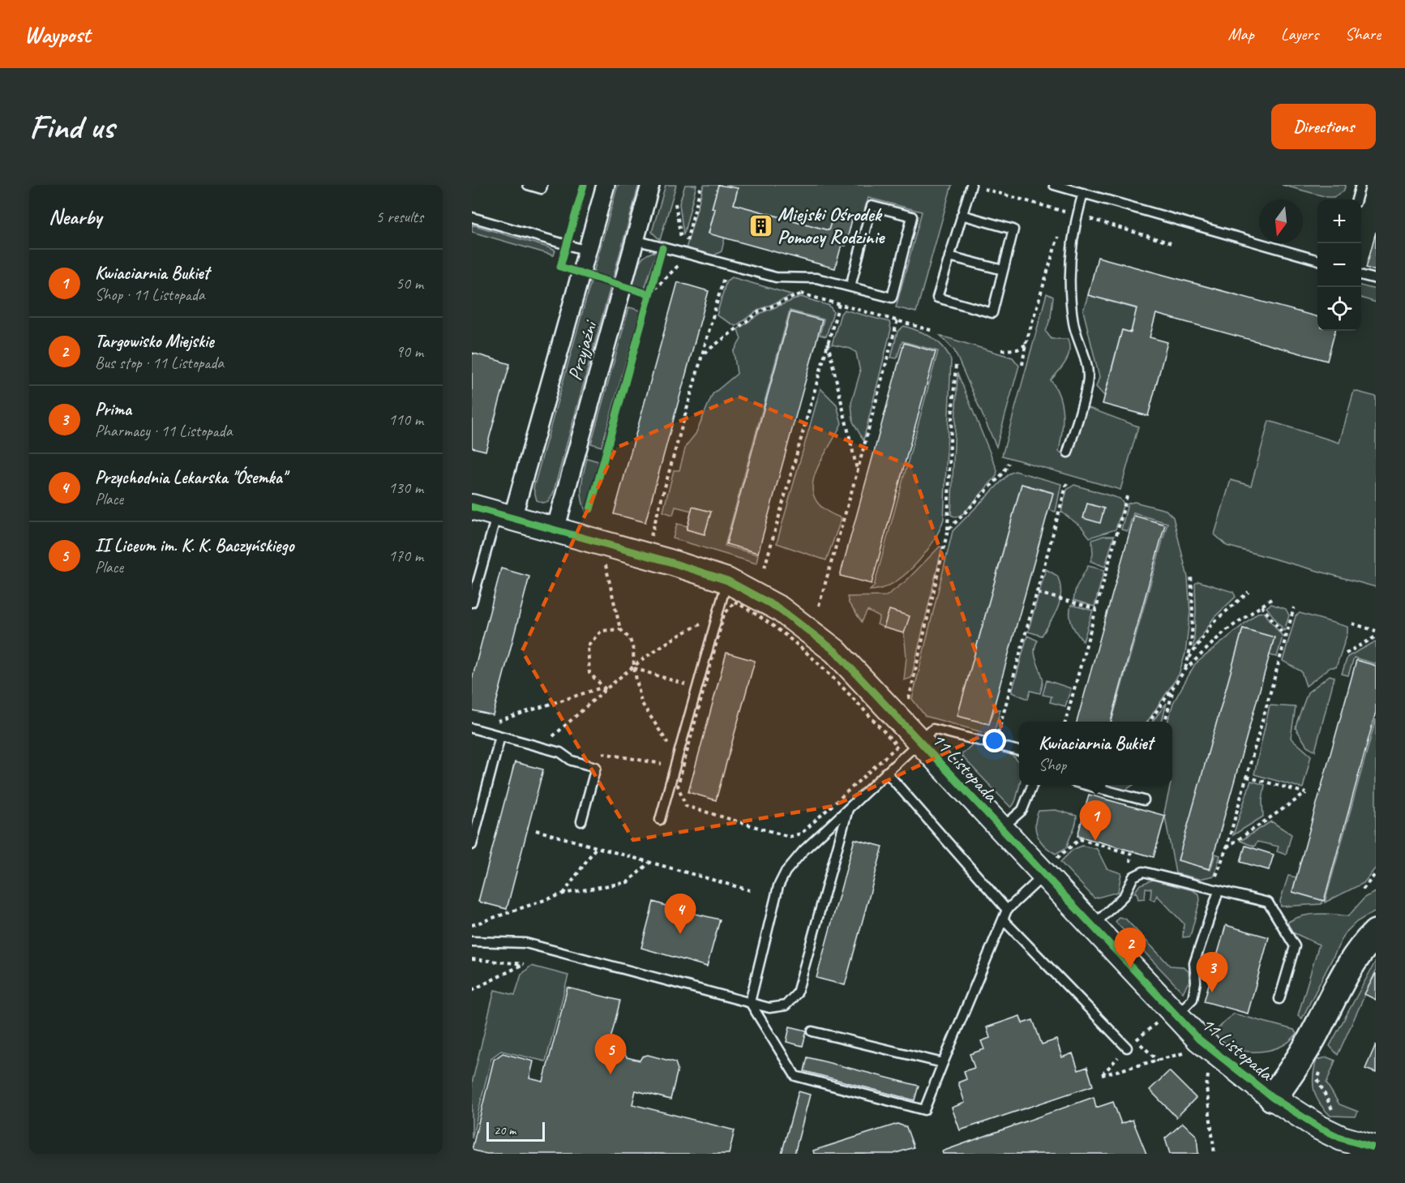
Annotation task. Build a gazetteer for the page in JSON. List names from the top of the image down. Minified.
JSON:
{"streets":{"street":["Przyjaźni","11 Listopada"]},"crossings":[["Przyjaźni","11 Listopada"]],"places":{"building":["Miejski Ośrodek Pomocy Rodzinie"]},"scale_bar":"20 m","north":"bottom","page":{"header":"Waypost","nav":["Map","Layers","Share"],"buttons":"Directions","title":"Find us","heading":["Nearby","5 results"],"map_buttons":["+","−"],"list":[{"mark":"1","name":"Kwiaciarnia Bukiet","note":"Shop · 11 Listopada","value":"50 m"},{"mark":"2","name":"Targowisko Miejskie","note":"Bus stop · 11 Listopada","value":"90 m"},{"mark":"3","name":"Prima","note":"Pharmacy · 11 Listopada","value":"110 m"},{"mark":"4","name":"Przychodnia Lekarska \"Ósemka\"","note":"Place","value":"130 m"},{"mark":"5","name":"II Liceum im. K. K. Baczyńskiego","note":"Place","value":"170 m"}],"popup":["Kwiaciarnia Bukiet","Shop"],"pins":["1","4","2","3","5"],"scale":"20 m"}}
